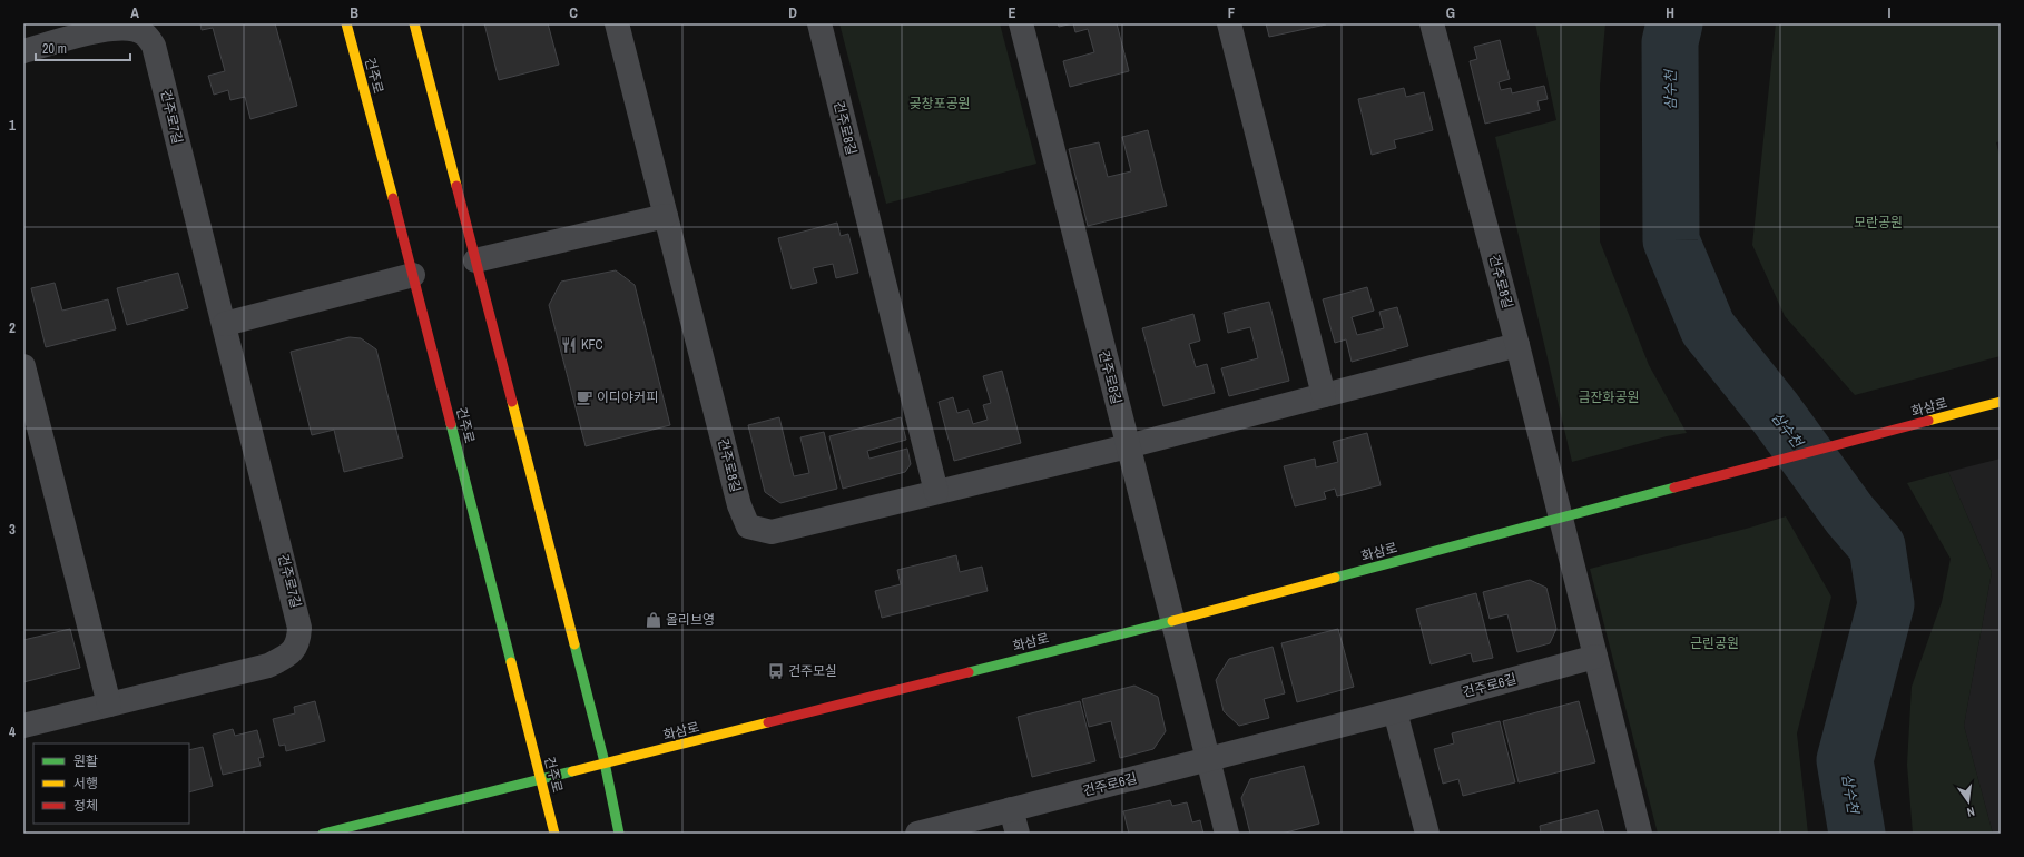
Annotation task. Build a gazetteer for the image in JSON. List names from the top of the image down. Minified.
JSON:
{"streets":{"street":["건주로","건주로7길","건주로8길","화삼로","건주로6길"]},"crossings":[["건주로","화삼로"]],"water":["삼수천"],"parks":["곶창포공원","모란공원","금잔화공원","근린공원"],"places":{"restaurant":["KFC"],"cafe":["이디야커피"],"shop":["올리브영"],"bus stop":["건주모실"]},"legend":["원활","서행","정체"],"scale_bar":"20 m","north":"bottom","grid":{"columns":["A","B","C","D","E","F","G","H","I"],"rows":["1","2","3","4"]}}
